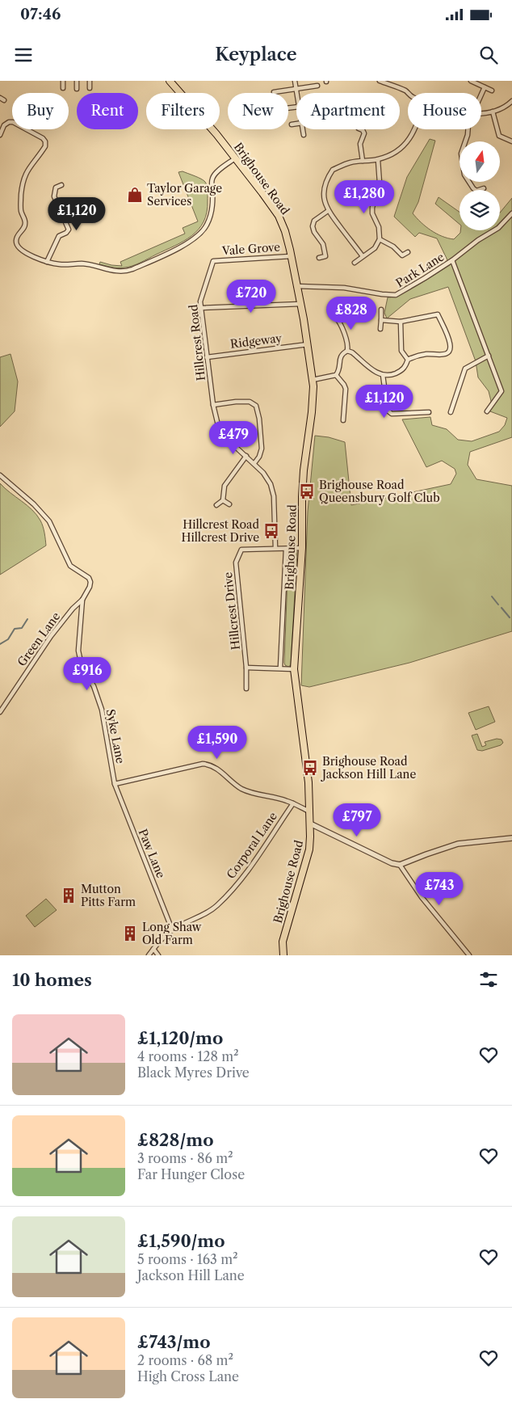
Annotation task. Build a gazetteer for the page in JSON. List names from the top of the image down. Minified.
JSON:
{"streets":{"main road":["Brighouse Road"],"street":["Vale Grove","Park Lane","Ridgeway","Hillcrest Road","Hillcrest Drive","Green Lane","Syke Lane","Corporal Lane","Paw Lane"]},"crossings":[["Brighouse Road","Vale Grove"],["Brighouse Road","Park Lane"],["Brighouse Road","Ridgeway"],["Brighouse Road","Hillcrest Drive"],["Vale Grove","Hillcrest Road"],["Ridgeway","Hillcrest Road"],["Hillcrest Road","Hillcrest Drive"],["Green Lane","Syke Lane"],["Syke Lane","Paw Lane"],["Corporal Lane","Paw Lane"]],"places":{"shop":["Taylor Garage Services"],"bus stop":["Brighouse Road Queensbury Golf Club","Hillcrest Road Hillcrest Drive","Brighouse Road Jackson Hill Lane"],"building":["Mutton Pitts Farm","Long Shaw Old Farm"]},"north":"top","page":{"status":"07:46","header":"Keyplace","chip":["Buy","Rent","Filters","New","Apartment","House"],"price":["£1,280","£1,120","£720","£828","£1,120","£479","£916","£1,590","£797","£743"],"heading":"10 homes","list":[{"name":"£1,120/mo","note":"4 rooms · 128 m² · Black Myres Drive"},{"name":"£828/mo","note":"3 rooms · 86 m² · Far Hunger Close"},{"name":"£1,590/mo","note":"5 rooms · 163 m² · Jackson Hill Lane"},{"name":"£743/mo","note":"2 rooms · 68 m² · High Cross Lane"}]}}
